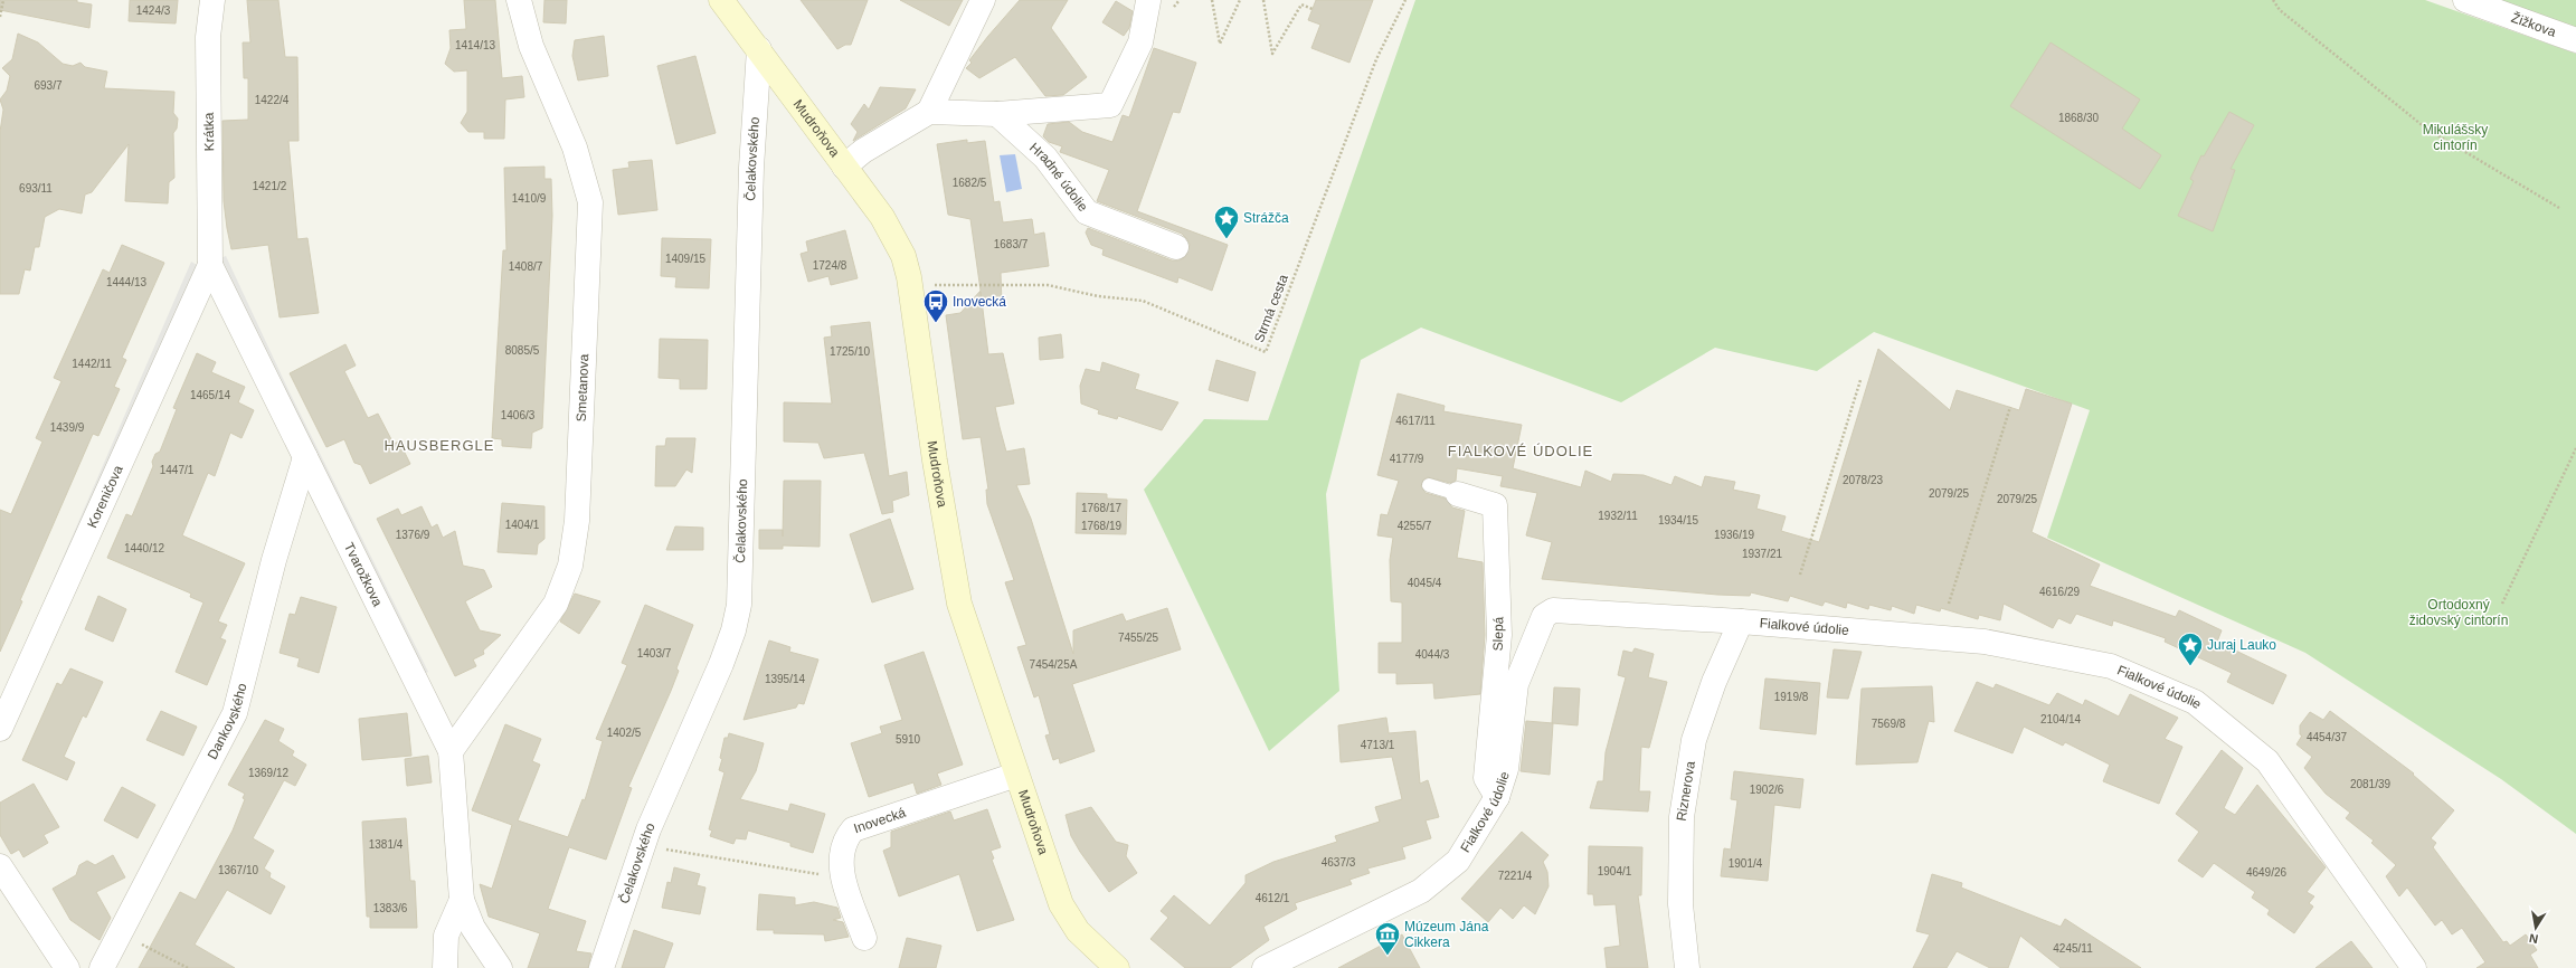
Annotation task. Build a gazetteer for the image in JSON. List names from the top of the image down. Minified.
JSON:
{"streets":{"street":["Žižkova","Mudroňova","Krátka","Čelakovského","Hradné údolie","Smetanova","Koreničova","Tvarožkova","Fialkové údolie","Slepá","Dankovského","Riznerova","Inovecká"],"path":["Strmá cesta"]},"crossings":[["Mudroňova","Čelakovského"],["Mudroňova","Inovecká"],["Krátka","Koreničova"],["Krátka","Tvarožkova"],["Smetanova","Tvarožkova"],["Koreničova","Tvarožkova"],["Tvarožkova","Dankovského"],["Fialkové údolie","Slepá"],["Fialkové údolie","Riznerova"]],"districts":["HAUSBERGLE","FIALKOVÉ ÚDOLIE"],"parks":["Mikulášsky cintorín","Ortodoxný židovský cintorín"],"places":{"place":["Strážča","Juraj Lauko"],"bus stop":["Inovecká"],"museum":["Múzeum Jána Cikkera"]},"house_numbers":["1424/3","1414/13","693/7","1422/4","1868/30","1682/5","1421/2","693/11","1410/9","1683/7","1409/15","1724/8","1408/7","1444/13","8085/5","1725/10","1442/11","1465/14","1406/3","4617/11","1439/9","4177/9","1447/1","2078/23","2079/25","2079/25","1768/17","1932/11","1934/15","1404/1","1768/19","4255/7","1376/9","1936/19","1440/12","1937/21","4045/4","4616/29","7455/25","1403/7","4044/3","7454/25A","1395/14","1919/8","2104/14","7569/8","1402/5","4454/37","5910","4713/1","1369/12","2081/39","1902/6","1381/4","4637/3","1901/4","1367/10","1904/1","4649/26","7221/4","4612/1","1383/6","4245/11"],"north":"bottom"}
